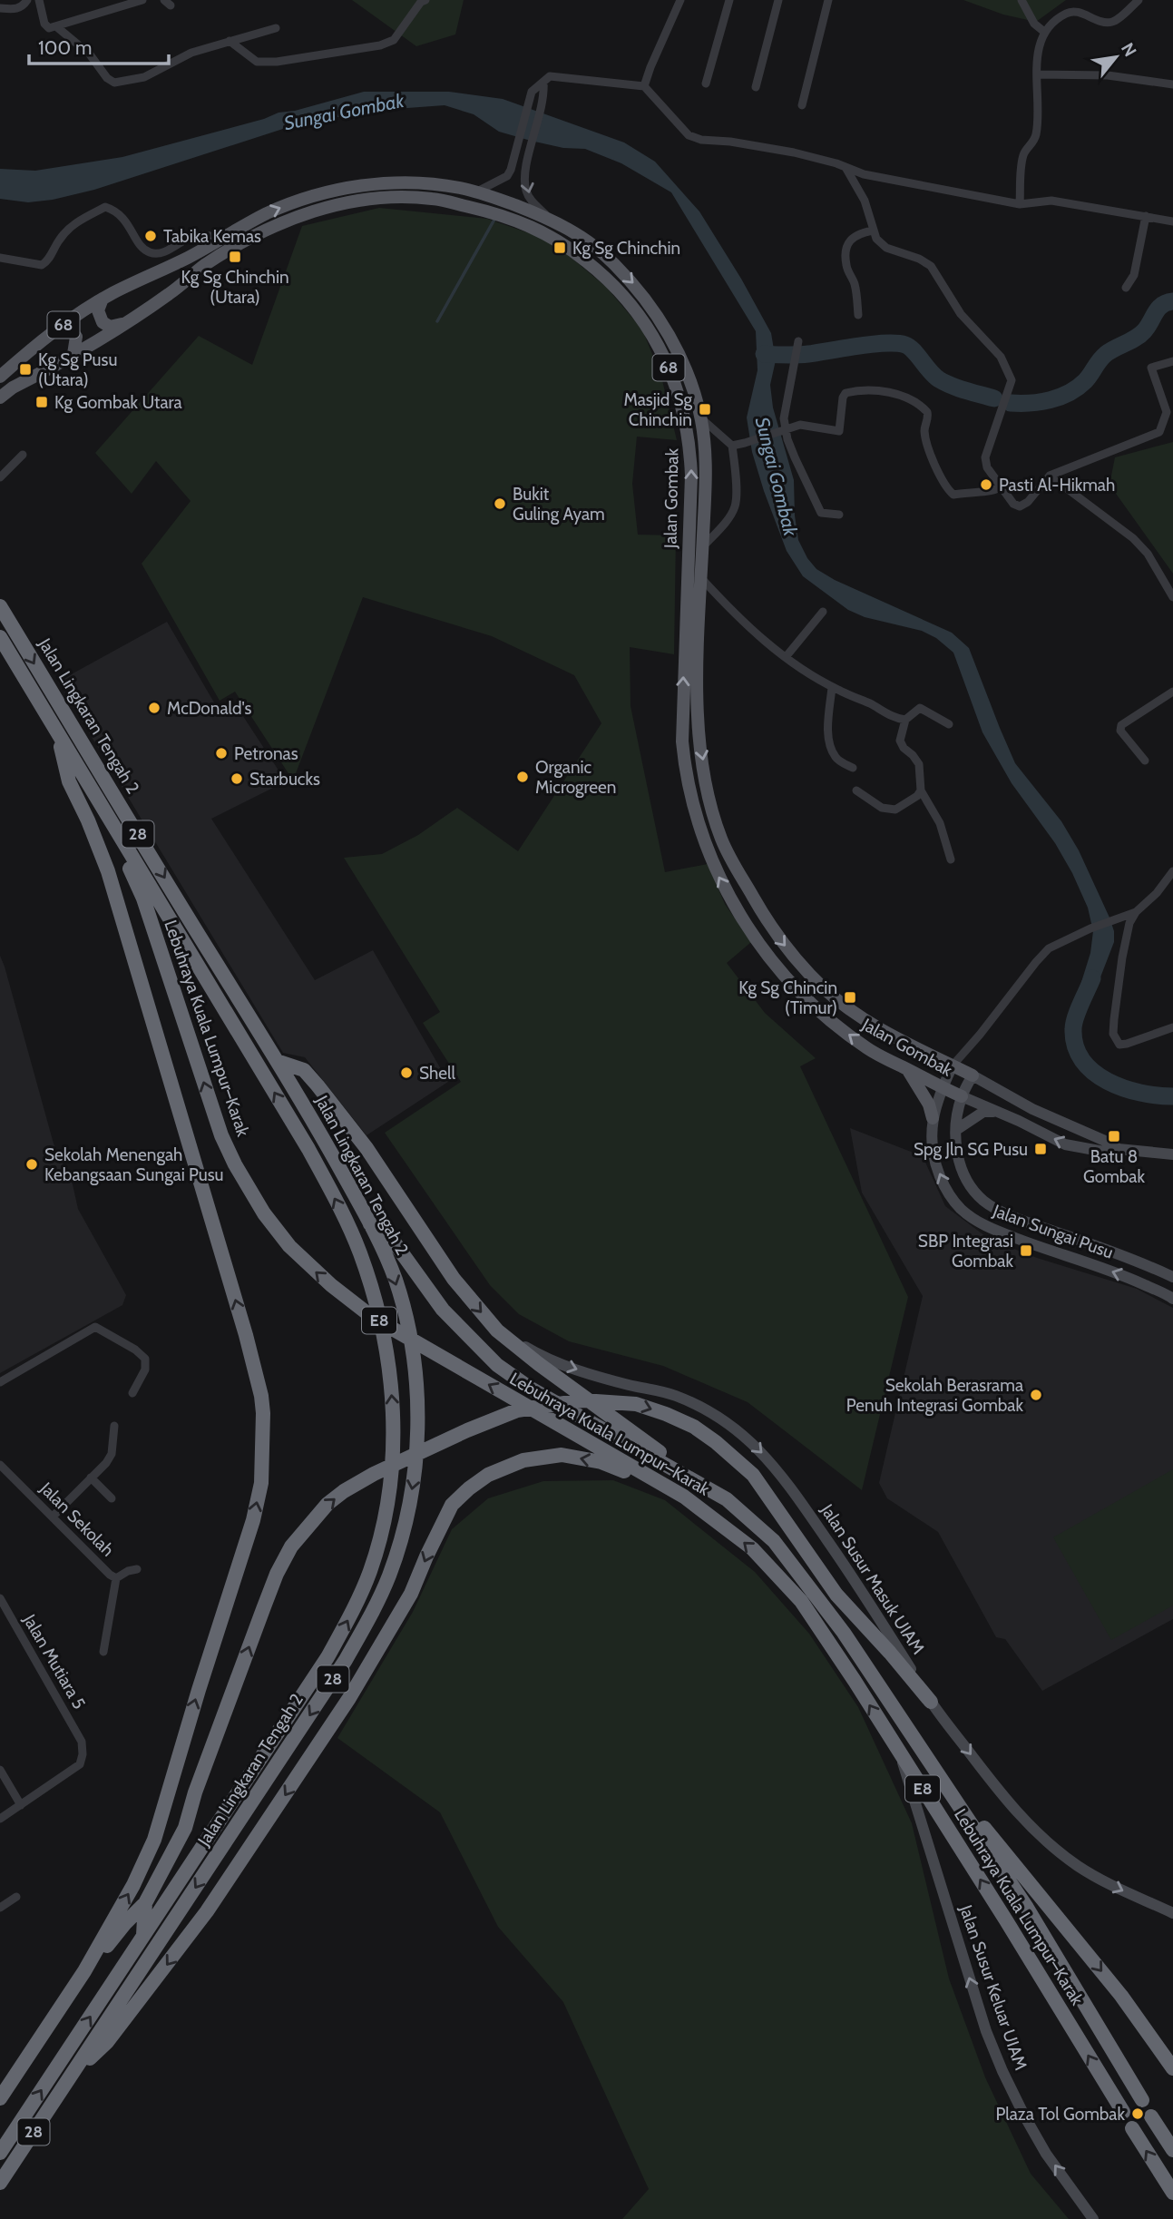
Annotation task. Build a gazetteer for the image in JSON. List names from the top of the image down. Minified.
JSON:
{"streets":{"highway":["Jalan Lingkaran Tengah 2","28","Lebuhraya Kuala Lumpur–Karak","E8"],"main road":["68","Jalan Gombak","Jalan Sungai Pusu","Jalan Susur Masuk UIAM","Jalan Susur Keluar UIAM"],"street":["Jalan Sekolah","Jalan Mutiara 5"]},"crossings":[["Jalan Gombak","Jalan Sungai Pusu"],["Jalan Lingkaran Tengah 2","Lebuhraya Kuala Lumpur–Karak"],["Lebuhraya Kuala Lumpur–Karak","Jalan Susur Keluar UIAM"]],"one_way":["Jalan Susur Masuk UIAM","Jalan Susur Keluar UIAM"],"water":["Sungai Gombak"],"places":{"other":["Tabika Kemas","Pasti Al-Hikmah","Bukit Guling Ayam","McDonald's","Petronas","Organic Microgreen","Starbucks","Shell","Sekolah Menengah Kebangsaan Sungai Pusu","Sekolah Berasrama Penuh Integrasi Gombak","Plaza Tol Gombak"],"transit":["Kg Sg Chinchin","Kg Sg Chinchin (Utara)","Kg Sg Pusu (Utara)","Kg Gombak Utara","Masjid Sg Chinchin","Kg Sg Chincin (Timur)","Batu 8 Gombak","Spg Jln SG Pusu","SBP Integrasi Gombak"]},"scale_bar":"100 m","north":"top right"}
